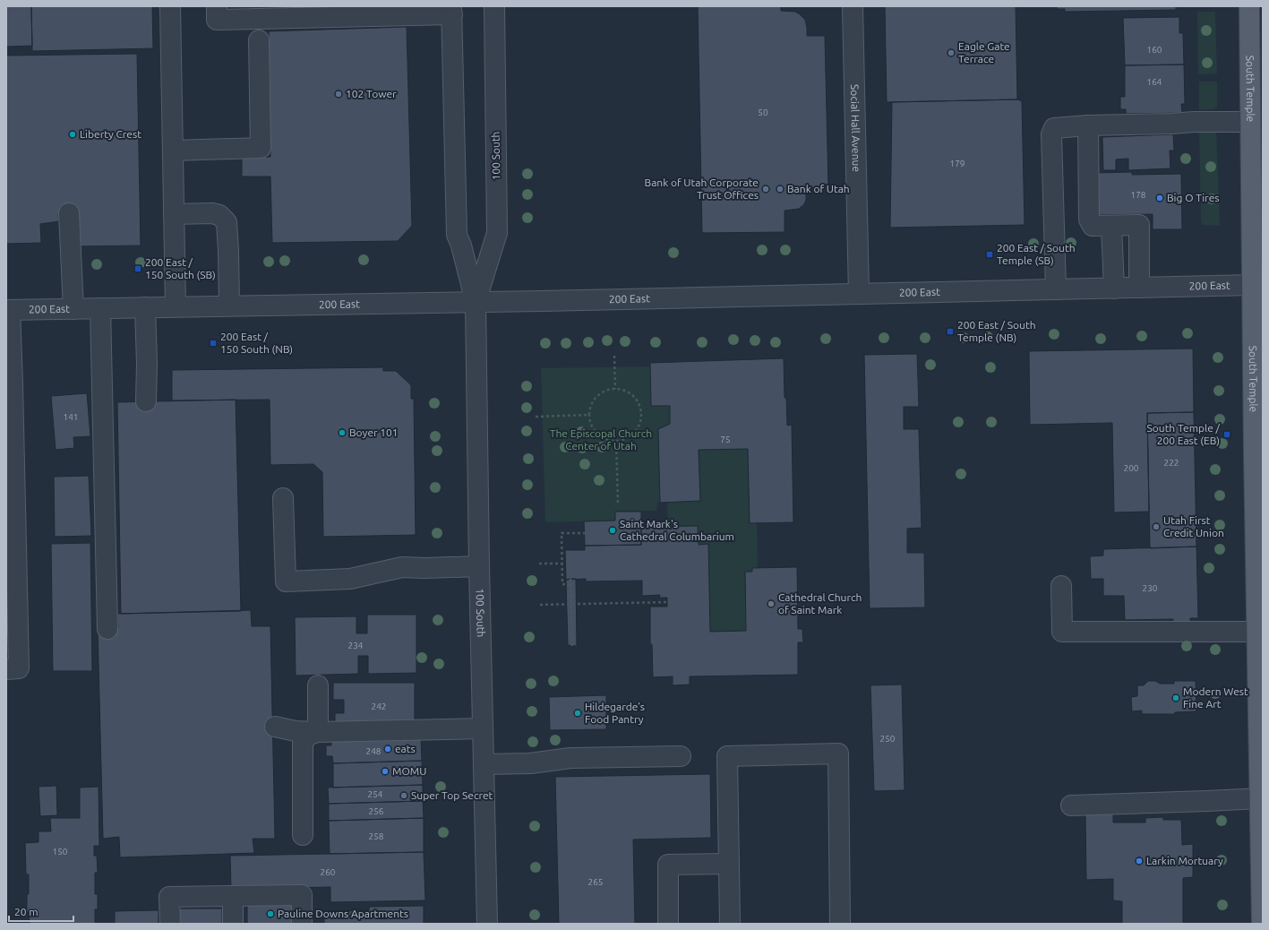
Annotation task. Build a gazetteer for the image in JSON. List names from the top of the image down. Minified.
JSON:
{"streets":{"main road":["South Temple"],"street":["Social Hall Avenue","100 South","200 East"]},"crossings":[["South Temple","200 East"],["Social Hall Avenue","200 East"],["100 South","200 East"]],"parks":["The Episcopal Church Center of Utah"],"places":{"other":["Eagle Gate Terrace","102 Tower","Liberty Crest","Bank of Utah Corporate Trust Offices","Bank of Utah","Big O Tires","Boyer 101","Utah First Credit Union","Saint Mark's Cathedral Columbarium","Cathedral Church of Saint Mark","Modern West Fine Art","Hildegarde’s Food Pantry","eats","MOMU","Super Top Secret","Larkin Mortuary","Pauline Downs Apartments"],"transit":["200 East / South Temple (SB)","200 East / 150 South (SB)","200 East / South Temple (NB)","200 East / 150 South (NB)","South Temple / 200 East (EB)"]},"house_numbers":["160","164","50","179","178","141","75","222","200","230","234","242","250","248","254","256","258","150","260","265"],"scale_bar":"20 m"}
